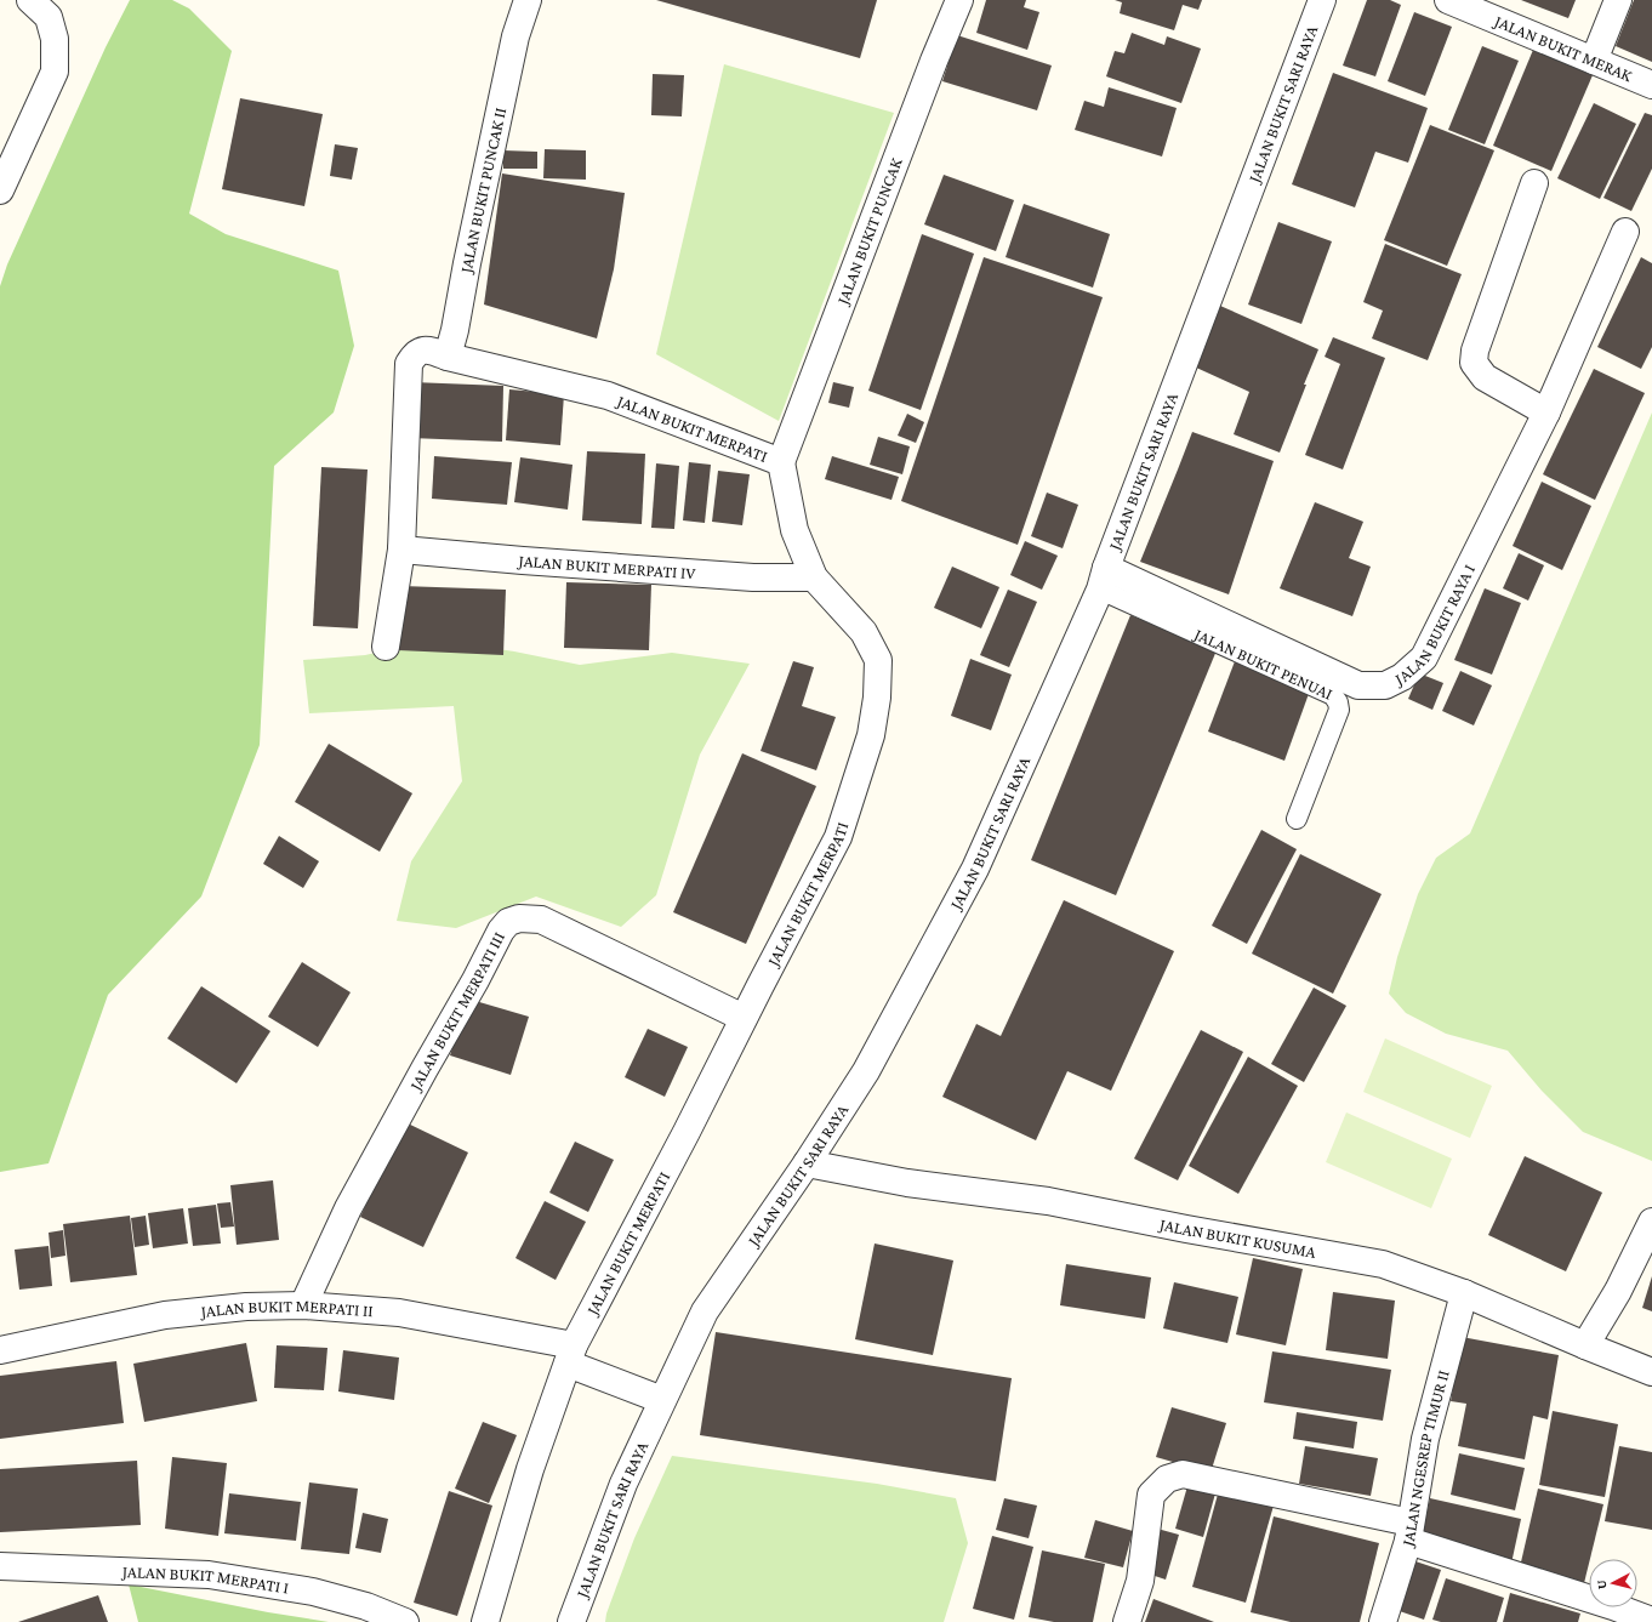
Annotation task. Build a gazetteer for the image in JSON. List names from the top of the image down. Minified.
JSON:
{"streets":{"street":["JALAN BUKIT MERAK","JALAN BUKIT SARI RAYA","JALAN BUKIT PUNCAK II","JALAN BUKIT PUNCAK","JALAN BUKIT MERPATI","JALAN BUKIT MERPATI IV","JALAN BUKIT RAYA I","JALAN BUKIT MERPATI III","JALAN BUKIT KUSUMA","JALAN BUKIT MERPATI II","JALAN NGESREP TIMUR II","JALAN BUKIT MERPATI I"],"lane":["JALAN BUKIT PENUAI"]},"crossings":[["JALAN BUKIT SARI RAYA","JALAN BUKIT RAYA I"],["JALAN BUKIT SARI RAYA","JALAN BUKIT PENUAI"],["JALAN BUKIT SARI RAYA","JALAN BUKIT KUSUMA"],["JALAN BUKIT SARI RAYA","JALAN BUKIT MERPATI II"],["JALAN BUKIT PUNCAK II","JALAN BUKIT MERPATI"],["JALAN BUKIT PUNCAK","JALAN BUKIT MERPATI"],["JALAN BUKIT MERPATI","JALAN BUKIT MERPATI IV"],["JALAN BUKIT MERPATI","JALAN BUKIT MERPATI III"],["JALAN BUKIT MERPATI","JALAN BUKIT MERPATI II"],["JALAN BUKIT RAYA I","JALAN BUKIT PENUAI"],["JALAN BUKIT MERPATI III","JALAN BUKIT MERPATI II"],["JALAN BUKIT KUSUMA","JALAN NGESREP TIMUR II"]],"north":"left"}
